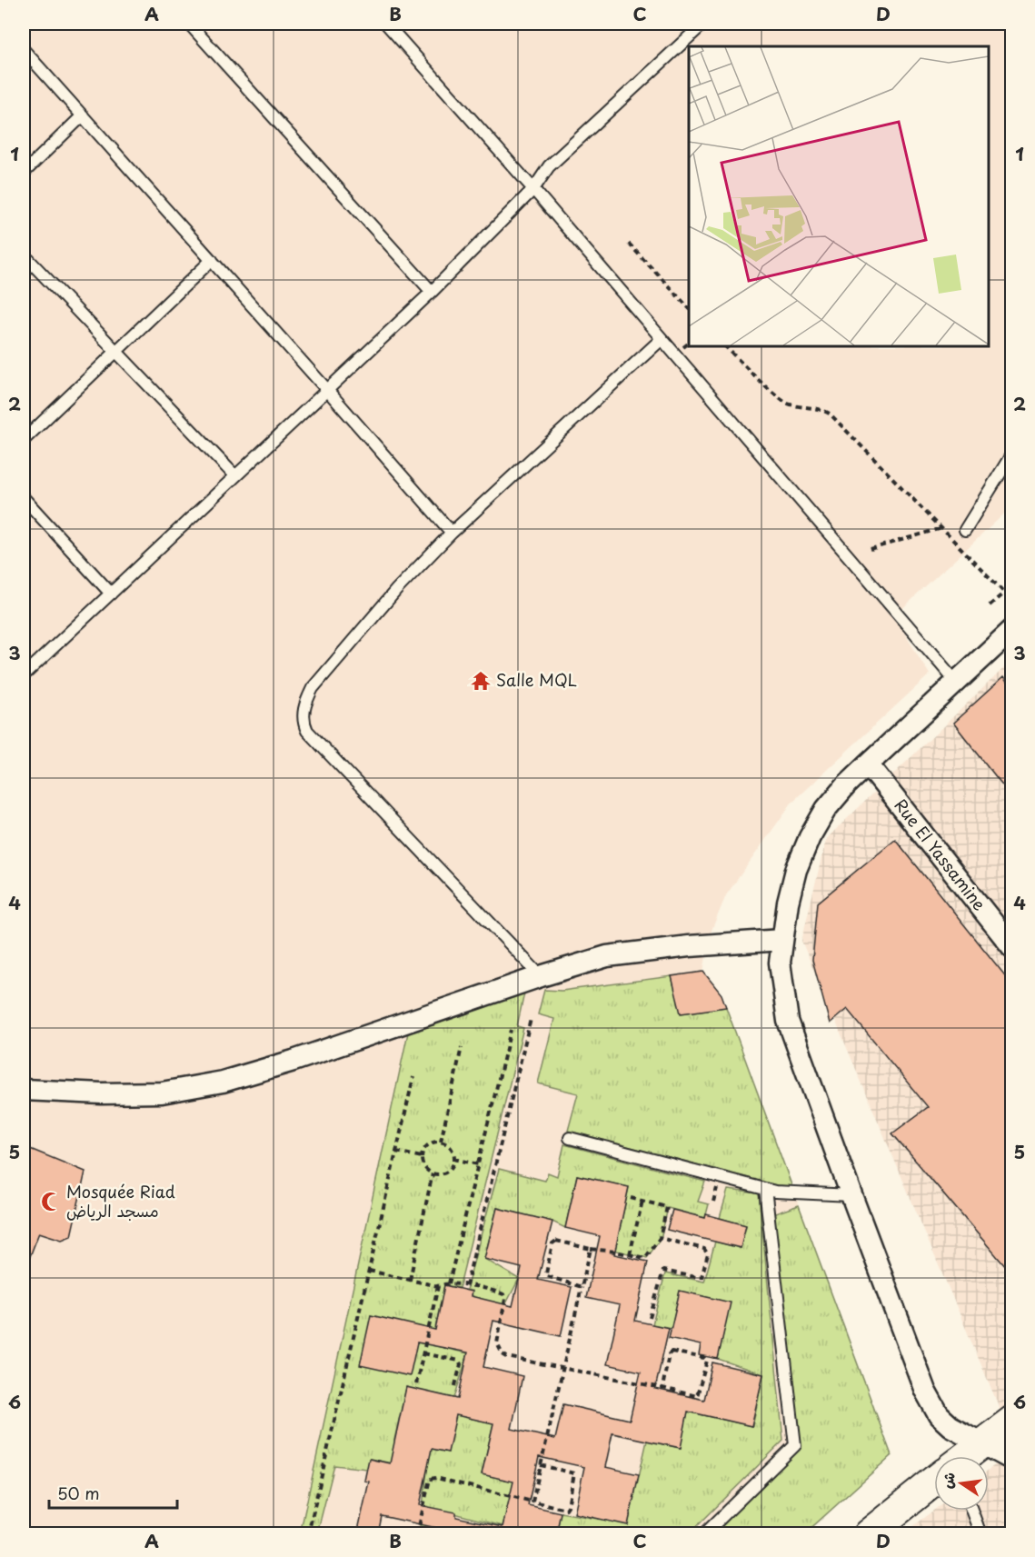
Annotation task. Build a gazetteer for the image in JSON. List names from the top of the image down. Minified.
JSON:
{"streets":{"street":["Rue El Yassamine"]},"places":{"temple":["Salle MQL"],"mosque":["Mosquée Riad مسجد الرياض"]},"scale_bar":"50 m","north":"left","grid":{"columns":["A","B","C","D"],"rows":["1","2","3","4","5","6"]}}
